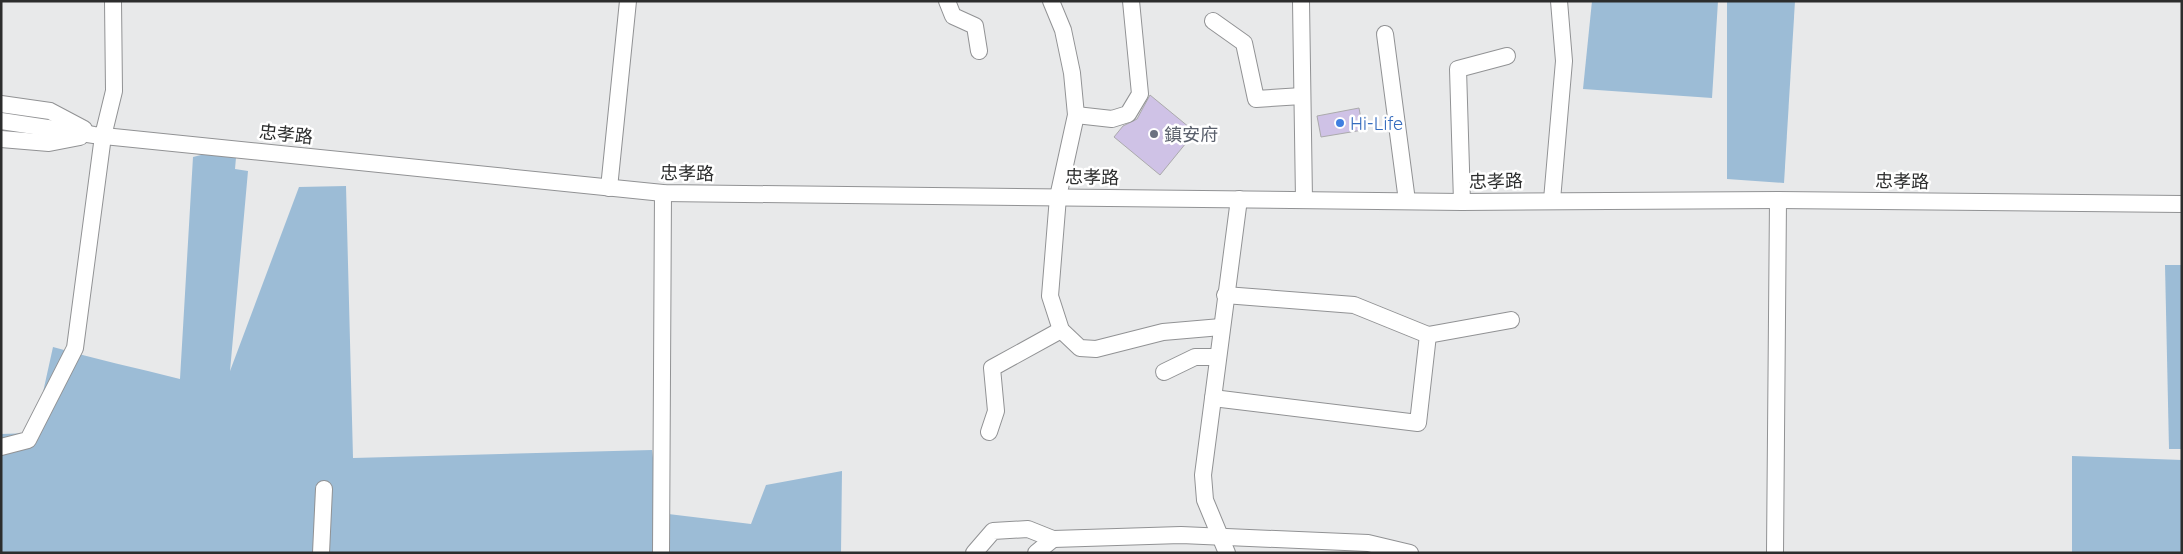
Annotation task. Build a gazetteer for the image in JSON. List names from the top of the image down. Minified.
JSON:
{"streets":{"street":["忠孝路"]},"places":["Hi-Life","鎮安府"]}
